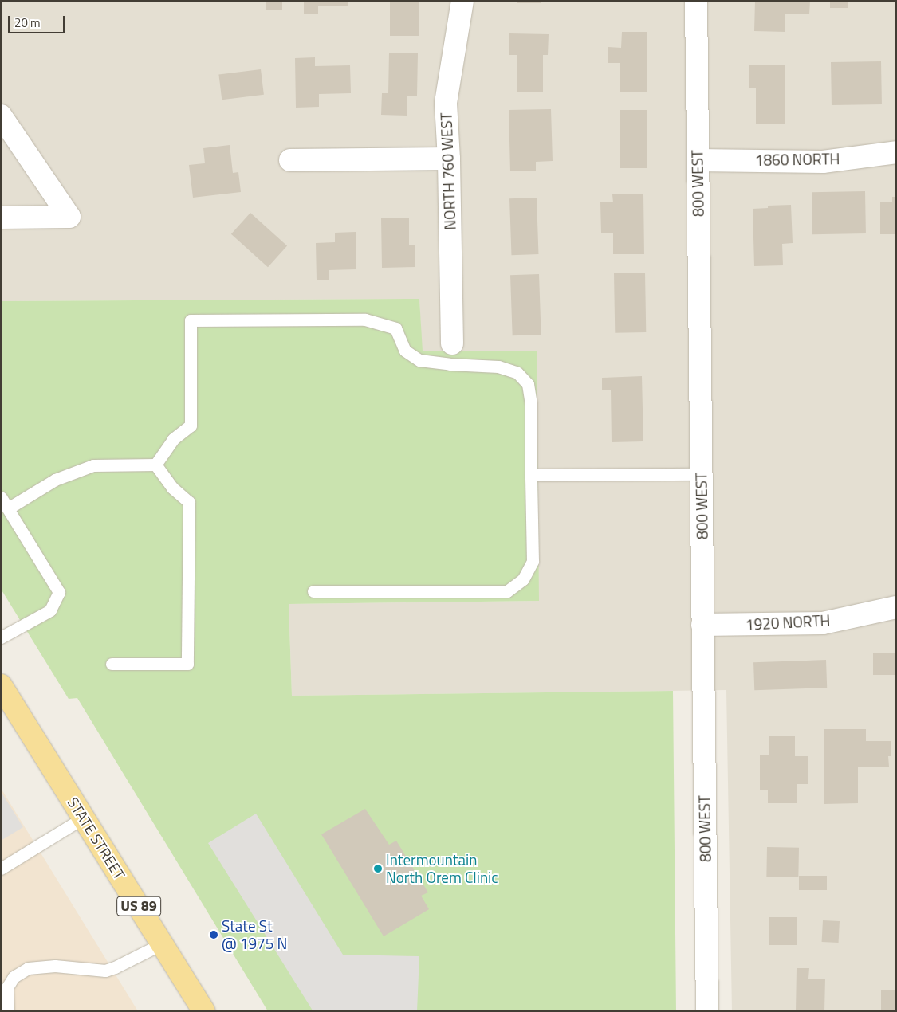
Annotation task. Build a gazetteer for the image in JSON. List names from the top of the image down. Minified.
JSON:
{"streets":{"main road":["STATE STREET","US 89"],"street":["1860 NORTH","NORTH 760 WEST","800 WEST","1920 NORTH"]},"crossings":[["1860 NORTH","800 WEST"],["800 WEST","1920 NORTH"]],"places":["Intermountain North Orem Clinic","State St @ 1975 N"],"scale_bar":"20 m"}
